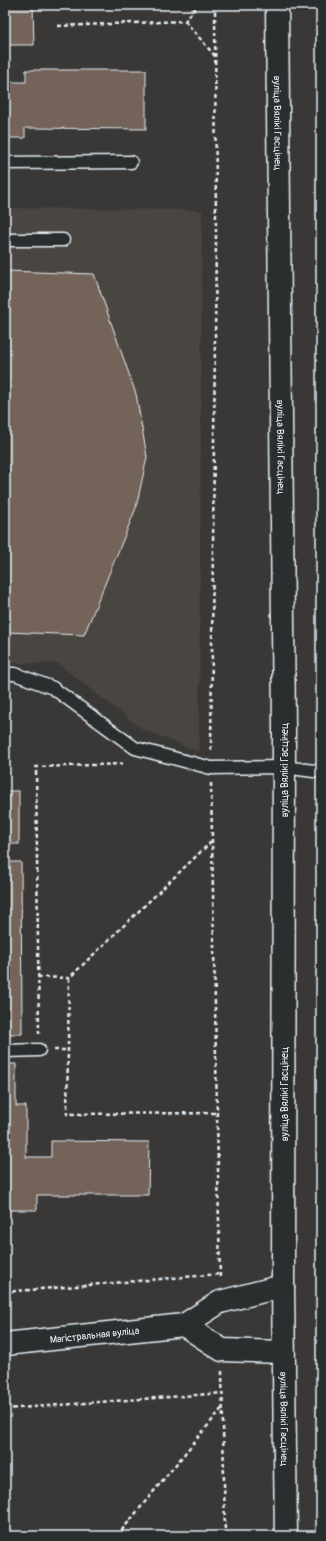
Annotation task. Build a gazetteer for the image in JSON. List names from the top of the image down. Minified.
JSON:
{"streets":{"main road":["вуліца Вялікі Гасцінец","Магістральная вуліца"]}}
